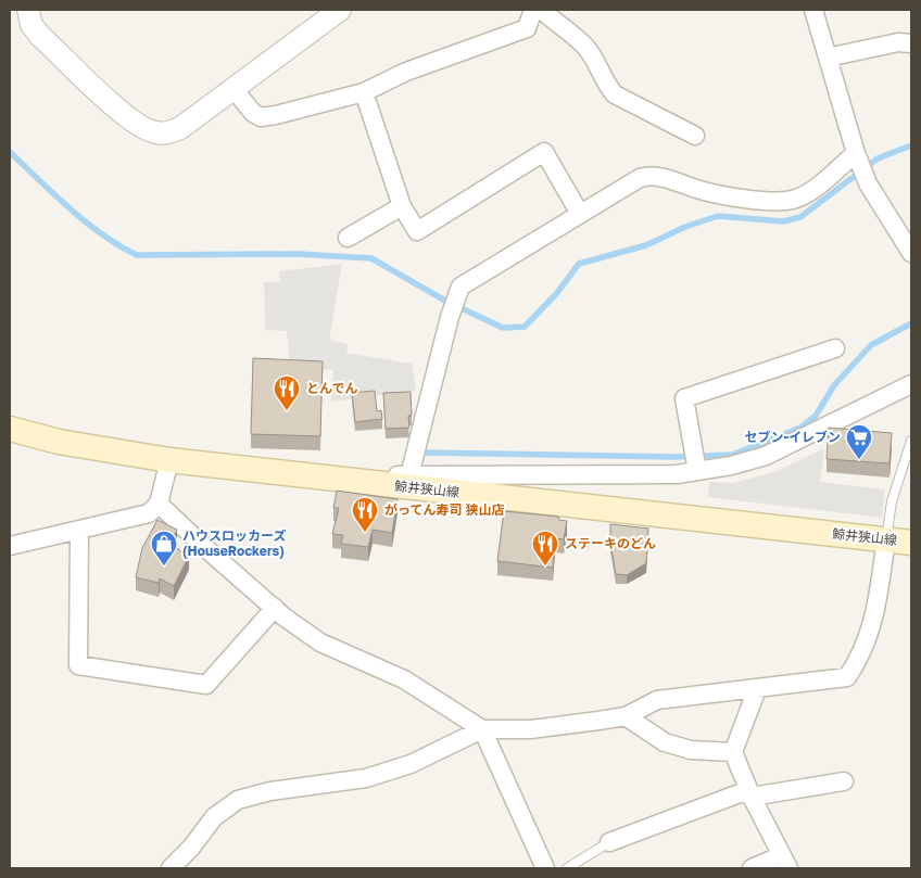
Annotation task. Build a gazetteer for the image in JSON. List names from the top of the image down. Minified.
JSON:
{"streets":{"main road":["鯨井狭山線"]},"places":{"restaurant":["とんでん","がってん寿司 狭山店","ステーキのどん"],"supermarket":["セブン-イレブン"],"shop":["ハウスロッカーズ (HouseRockers)"]}}
